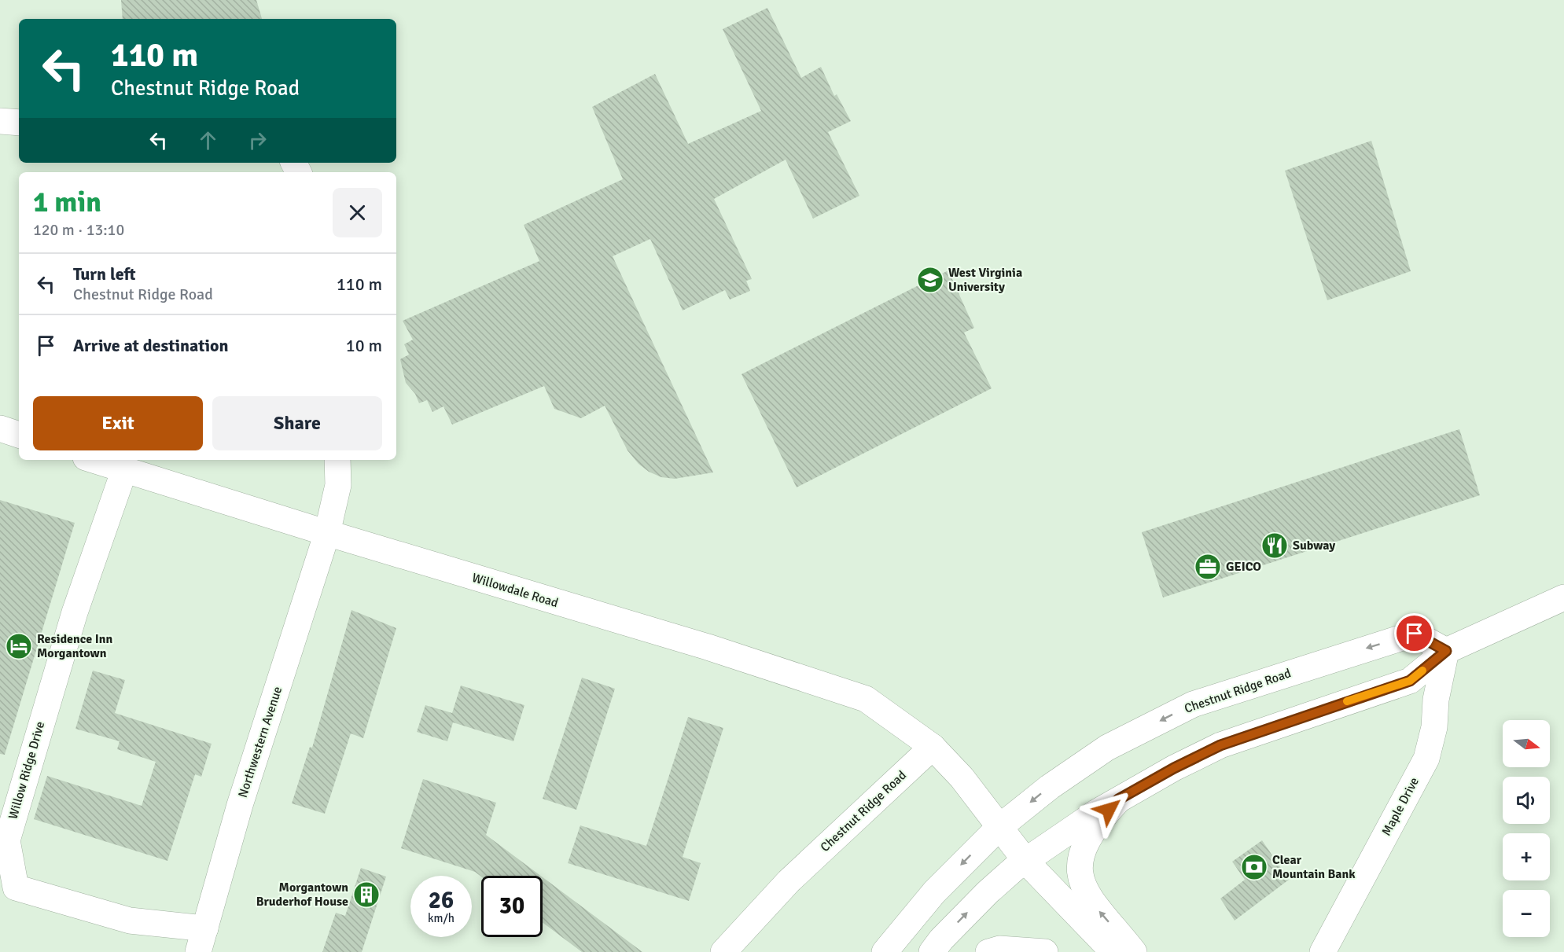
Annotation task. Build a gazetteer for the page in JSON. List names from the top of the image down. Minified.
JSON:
{"streets":{"street":["Willowdale Road","Chestnut Ridge Road","Northwestern Avenue","Willow Ridge Drive","Maple Drive"]},"crossings":[["Willowdale Road","Chestnut Ridge Road"],["Willowdale Road","Northwestern Avenue"],["Willowdale Road","Willow Ridge Drive"],["Chestnut Ridge Road","Maple Drive"],["Northwestern Avenue","Willow Ridge Drive"]],"places":{"school or university":["West Virginia University"],"restaurant":["Subway"],"office":["GEICO"],"hotel":["Residence Inn Morgantown"],"bank":["Clear Mountain Bank"],"building":["Morgantown Bruderhof House"]},"north":"right","page":{"turn":["110 m","Chestnut Ridge Road"],"heading":["1 min","120 m · 13:10"],"list":[{"name":"Turn left","note":"Chestnut Ridge Road","value":"110 m"},{"name":"Arrive at destination","value":"10 m"}],"buttons":["Exit","Share"],"map_buttons":["+","−"],"speed":"26 km/h","limit":"30"}}
